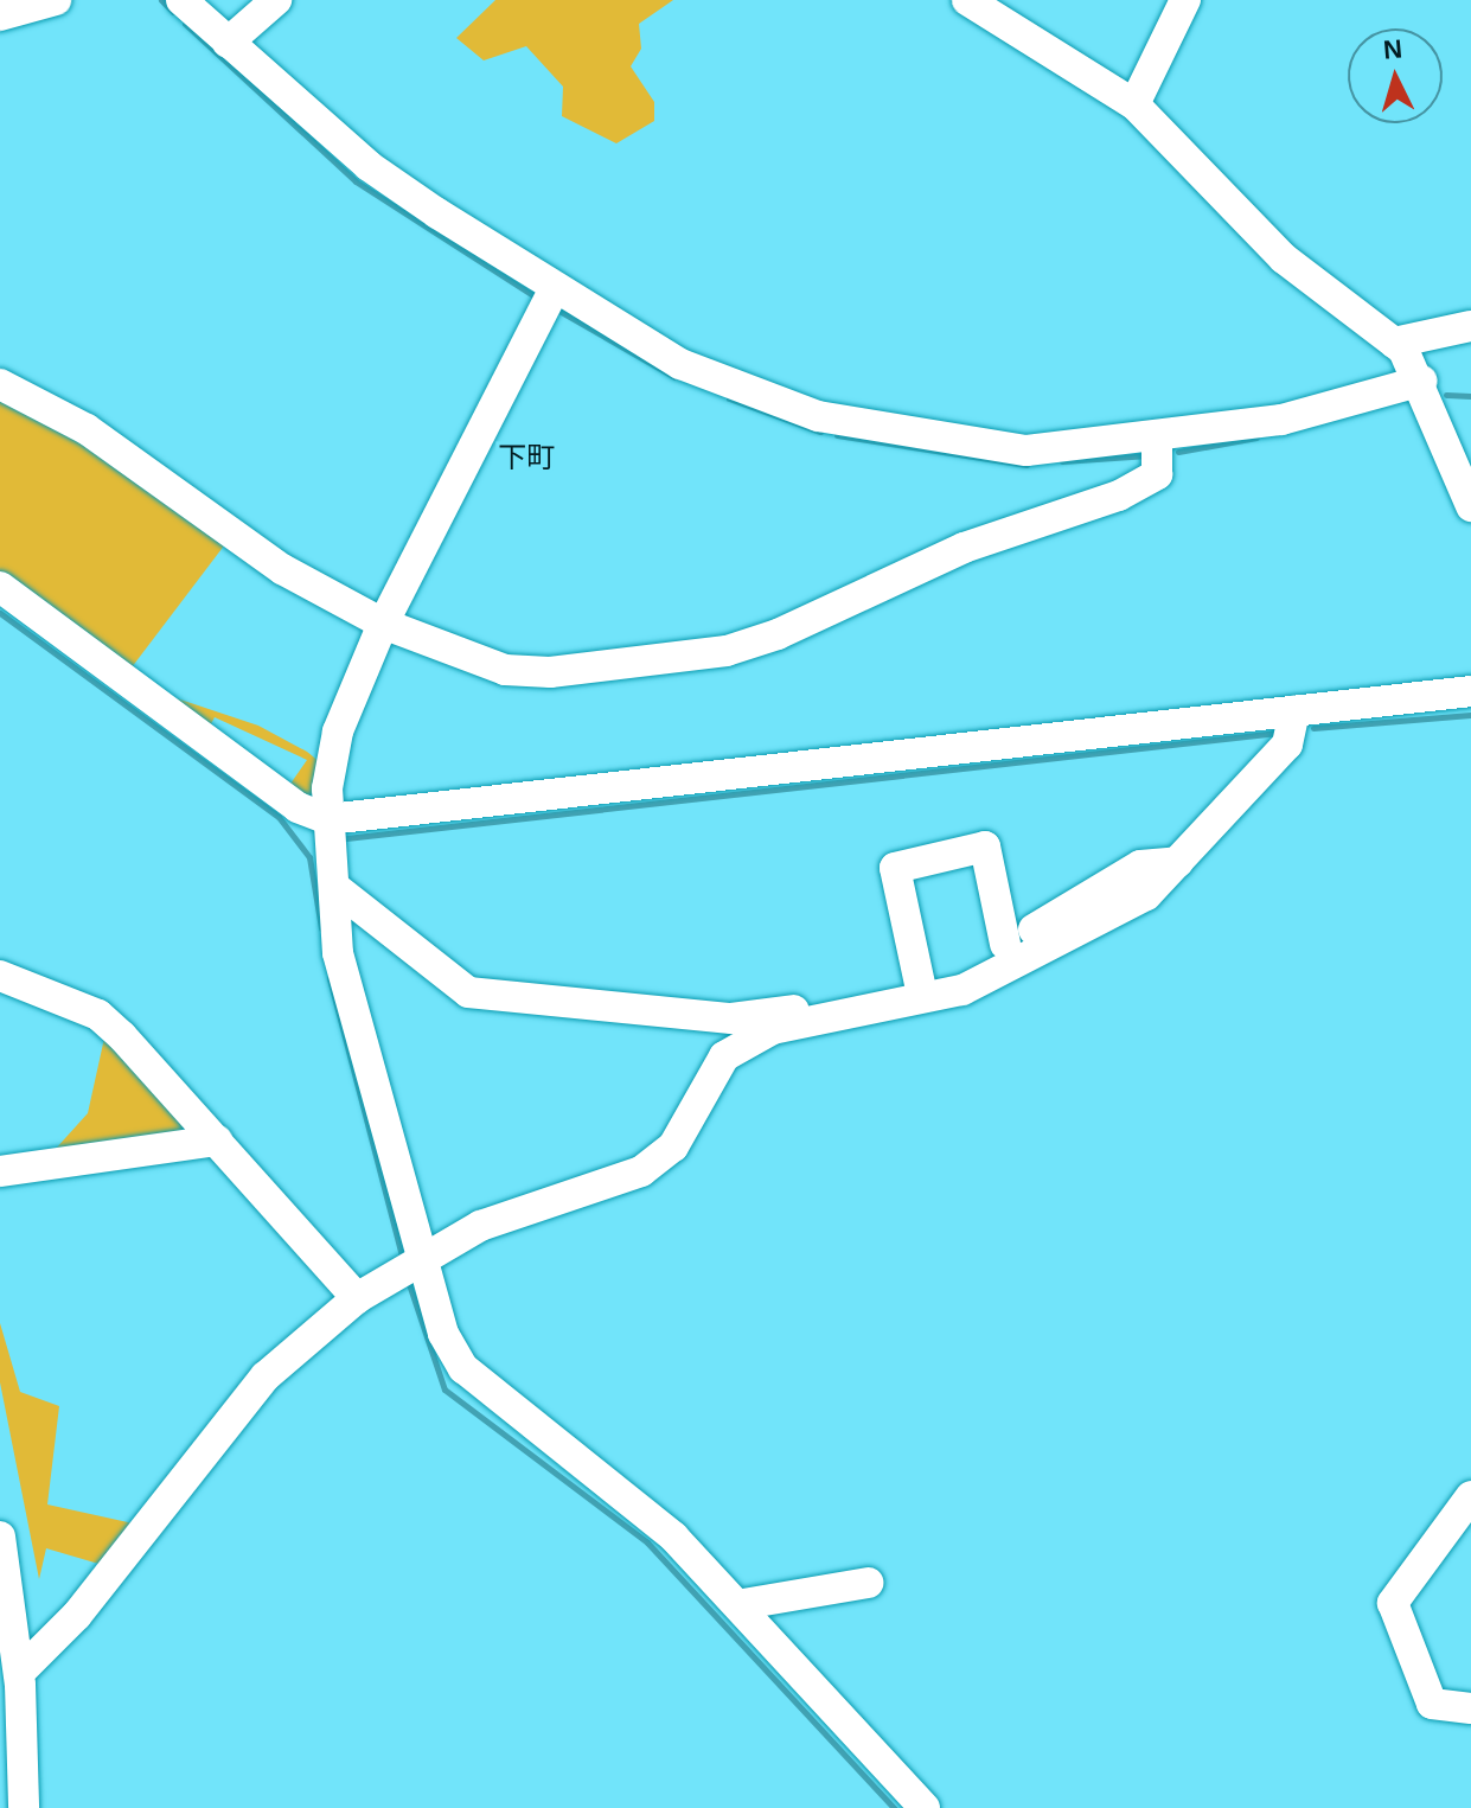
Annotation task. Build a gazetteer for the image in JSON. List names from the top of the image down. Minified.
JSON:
{"districts":["下町"],"north":"top"}
